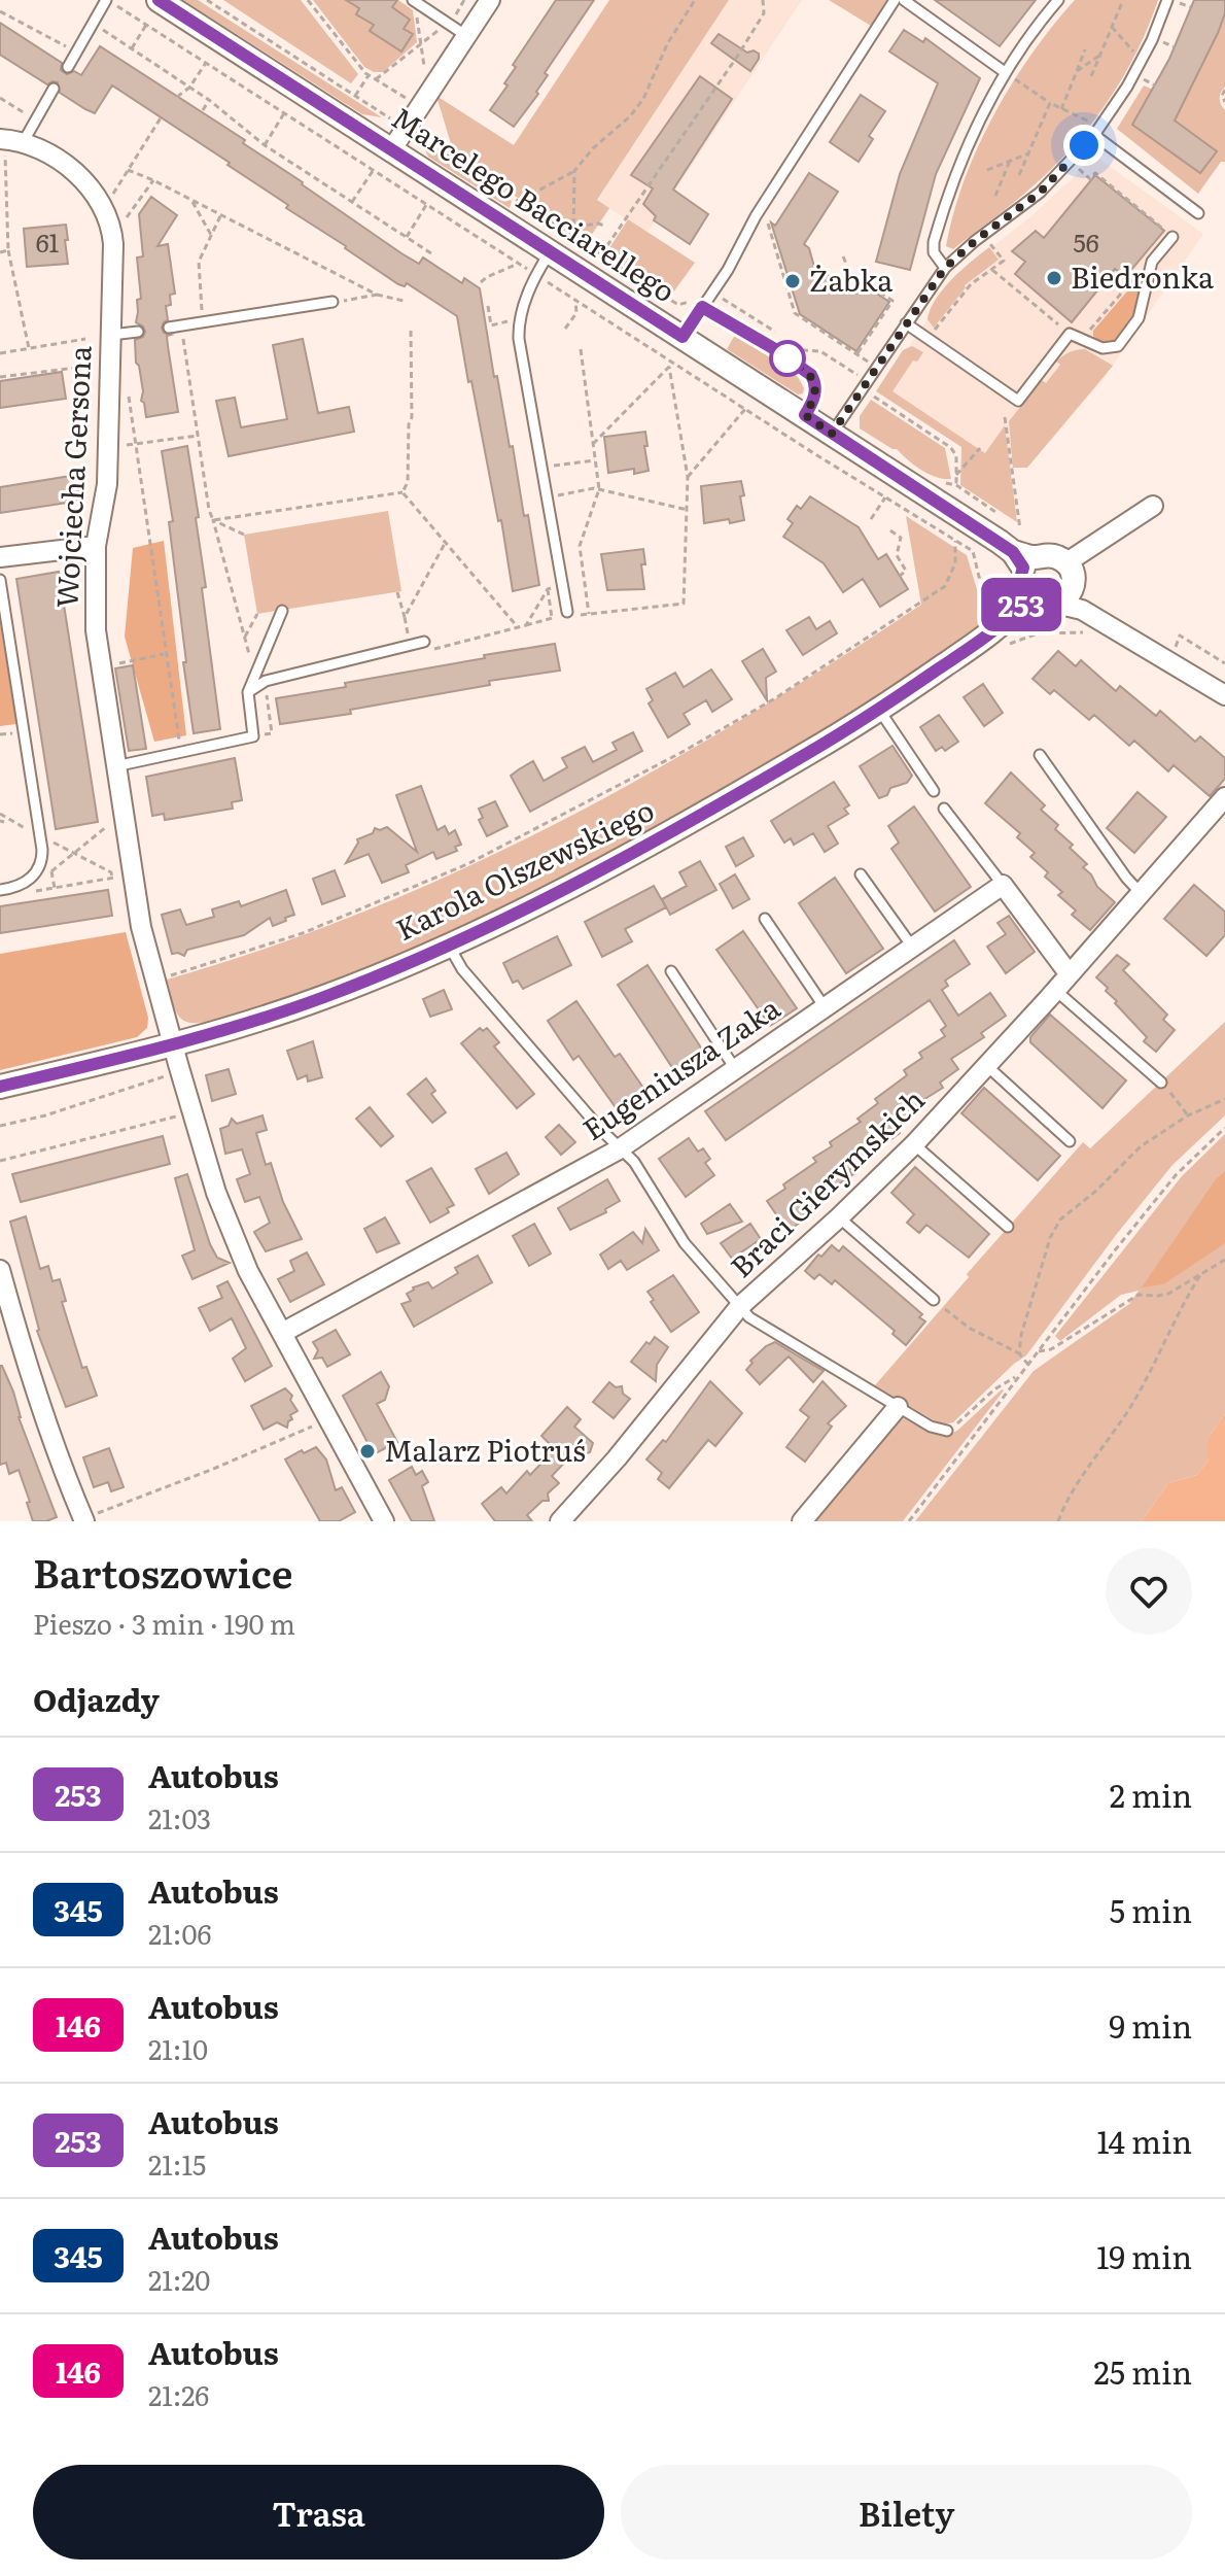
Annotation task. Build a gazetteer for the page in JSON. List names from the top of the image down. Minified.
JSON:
{"streets":{"street":["Marcelego Bacciarellego","Wojciecha Gersona","Karola Olszewskiego","Eugeniusza Zaka","Braci Gierymskich"]},"crossings":[["Wojciecha Gersona","Karola Olszewskiego"],["Wojciecha Gersona","Eugeniusza Zaka"]],"places":["Biedronka","Żabka","Malarz Piotruś"],"lines":["bus line 253"],"house_numbers":["61","56"],"page":{"on_map":"253","heading":[["Bartoszowice","Pieszo · 3 min · 190 m"],"Odjazdy"],"list":[{"mark":"253","name":"Autobus","note":"21:03","value":"2 min"},{"mark":"345","name":"Autobus","note":"21:06","value":"5 min"},{"mark":"146","name":"Autobus","note":"21:10","value":"9 min"},{"mark":"253","name":"Autobus","note":"21:15","value":"14 min"},{"mark":"345","name":"Autobus","note":"21:20","value":"19 min"},{"mark":"146","name":"Autobus","note":"21:26","value":"25 min"}],"buttons":["Trasa","Bilety"]}}
